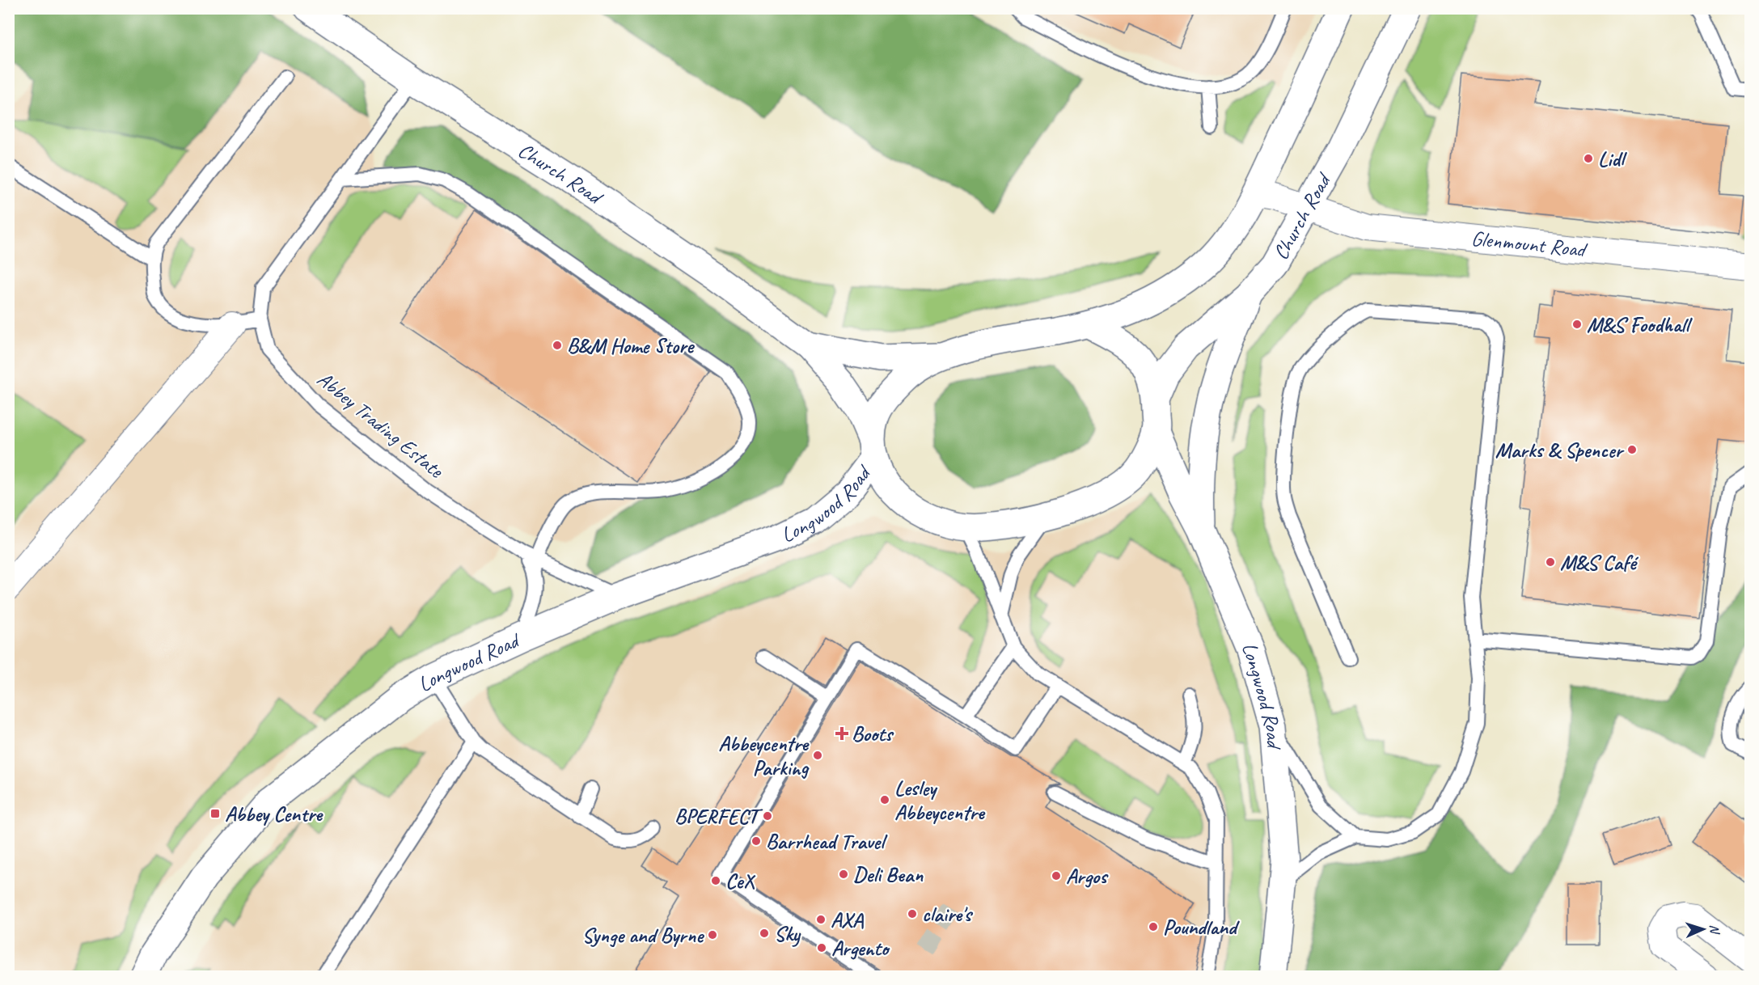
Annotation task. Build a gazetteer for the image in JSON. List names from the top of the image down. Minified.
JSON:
{"streets":{"street":["Church Road","Glenmount Road","Longwood Road"],"lane":["Abbey Trading Estate"]},"crossings":[["Church Road","Glenmount Road"],["Church Road","Abbey Trading Estate"],["Church Road","Longwood Road"]],"places":{"other":["Lidl","M&S Foodhall","B&M Home Store","Marks & Spencer","M&S Café","Abbeycentre Parking","Lesley Abbeycentre","BPERFECT","Barrhead Travel","Deli Bean","Argos","CeX","claire's","AXA","Poundland","Sky","Synge and Byrne","Argento"],"health":["Boots"],"transit":["Abbey Centre"]},"north":"right"}
